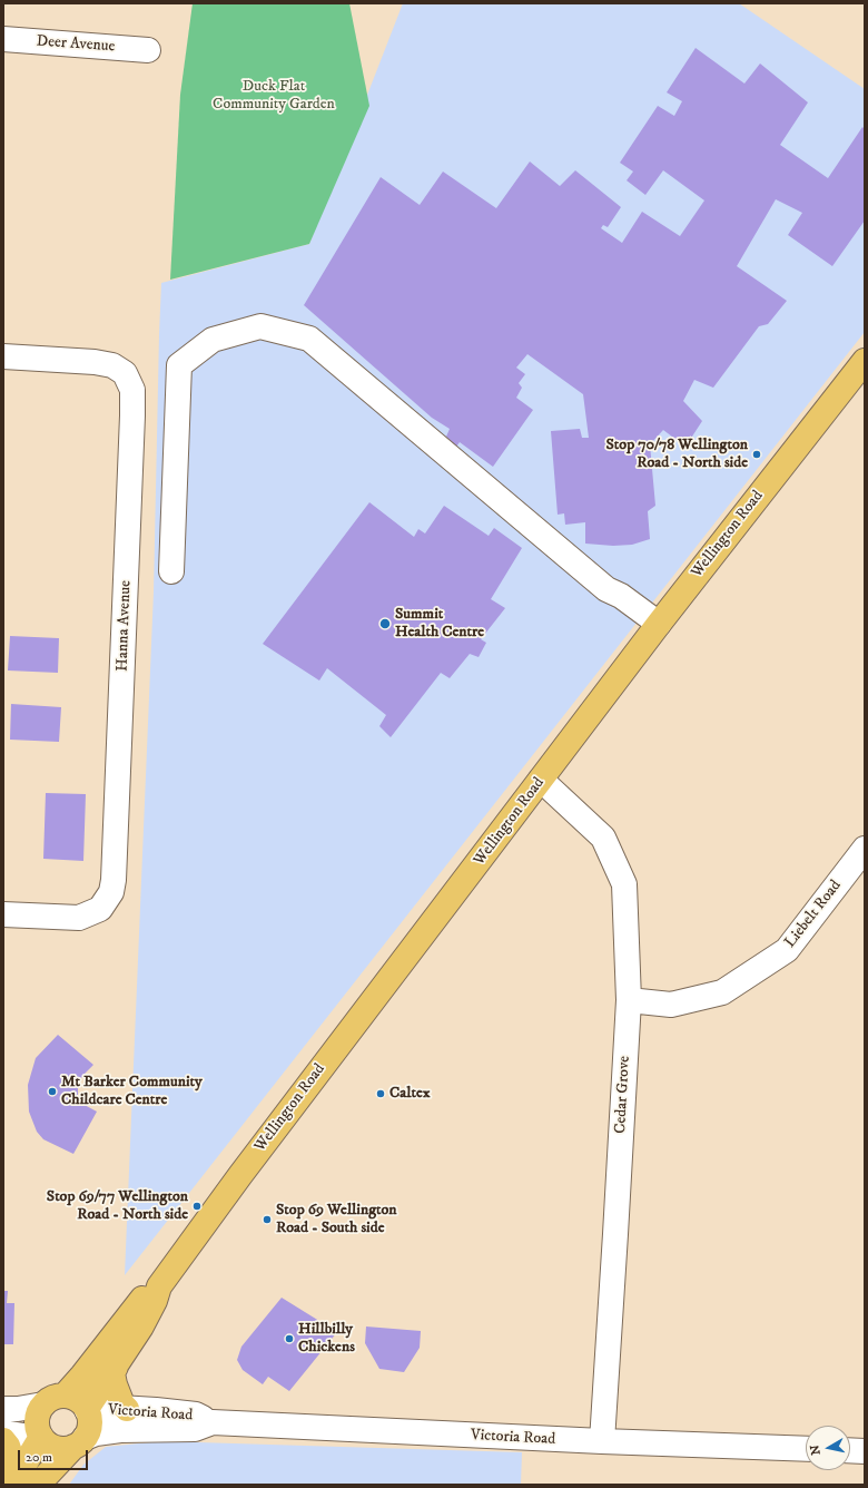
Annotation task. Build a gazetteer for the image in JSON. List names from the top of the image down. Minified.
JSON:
{"streets":{"main road":["Wellington Road"],"street":["Deer Avenue","Hanna Avenue","Liebelt Road","Cedar Grove","Victoria Road"]},"crossings":[["Wellington Road","Cedar Grove"],["Wellington Road","Victoria Road"],["Liebelt Road","Cedar Grove"],["Cedar Grove","Victoria Road"]],"parks":["Duck Flat Community Garden"],"places":["Stop 70/78 Wellington Road - North side","Summit Health Centre","Mt Barker Community Childcare Centre","Caltex","Stop 69/77 Wellington Road - North side","Stop 69 Wellington Road - South side","Hillbilly Chickens"],"scale_bar":"20 m","north":"left"}
